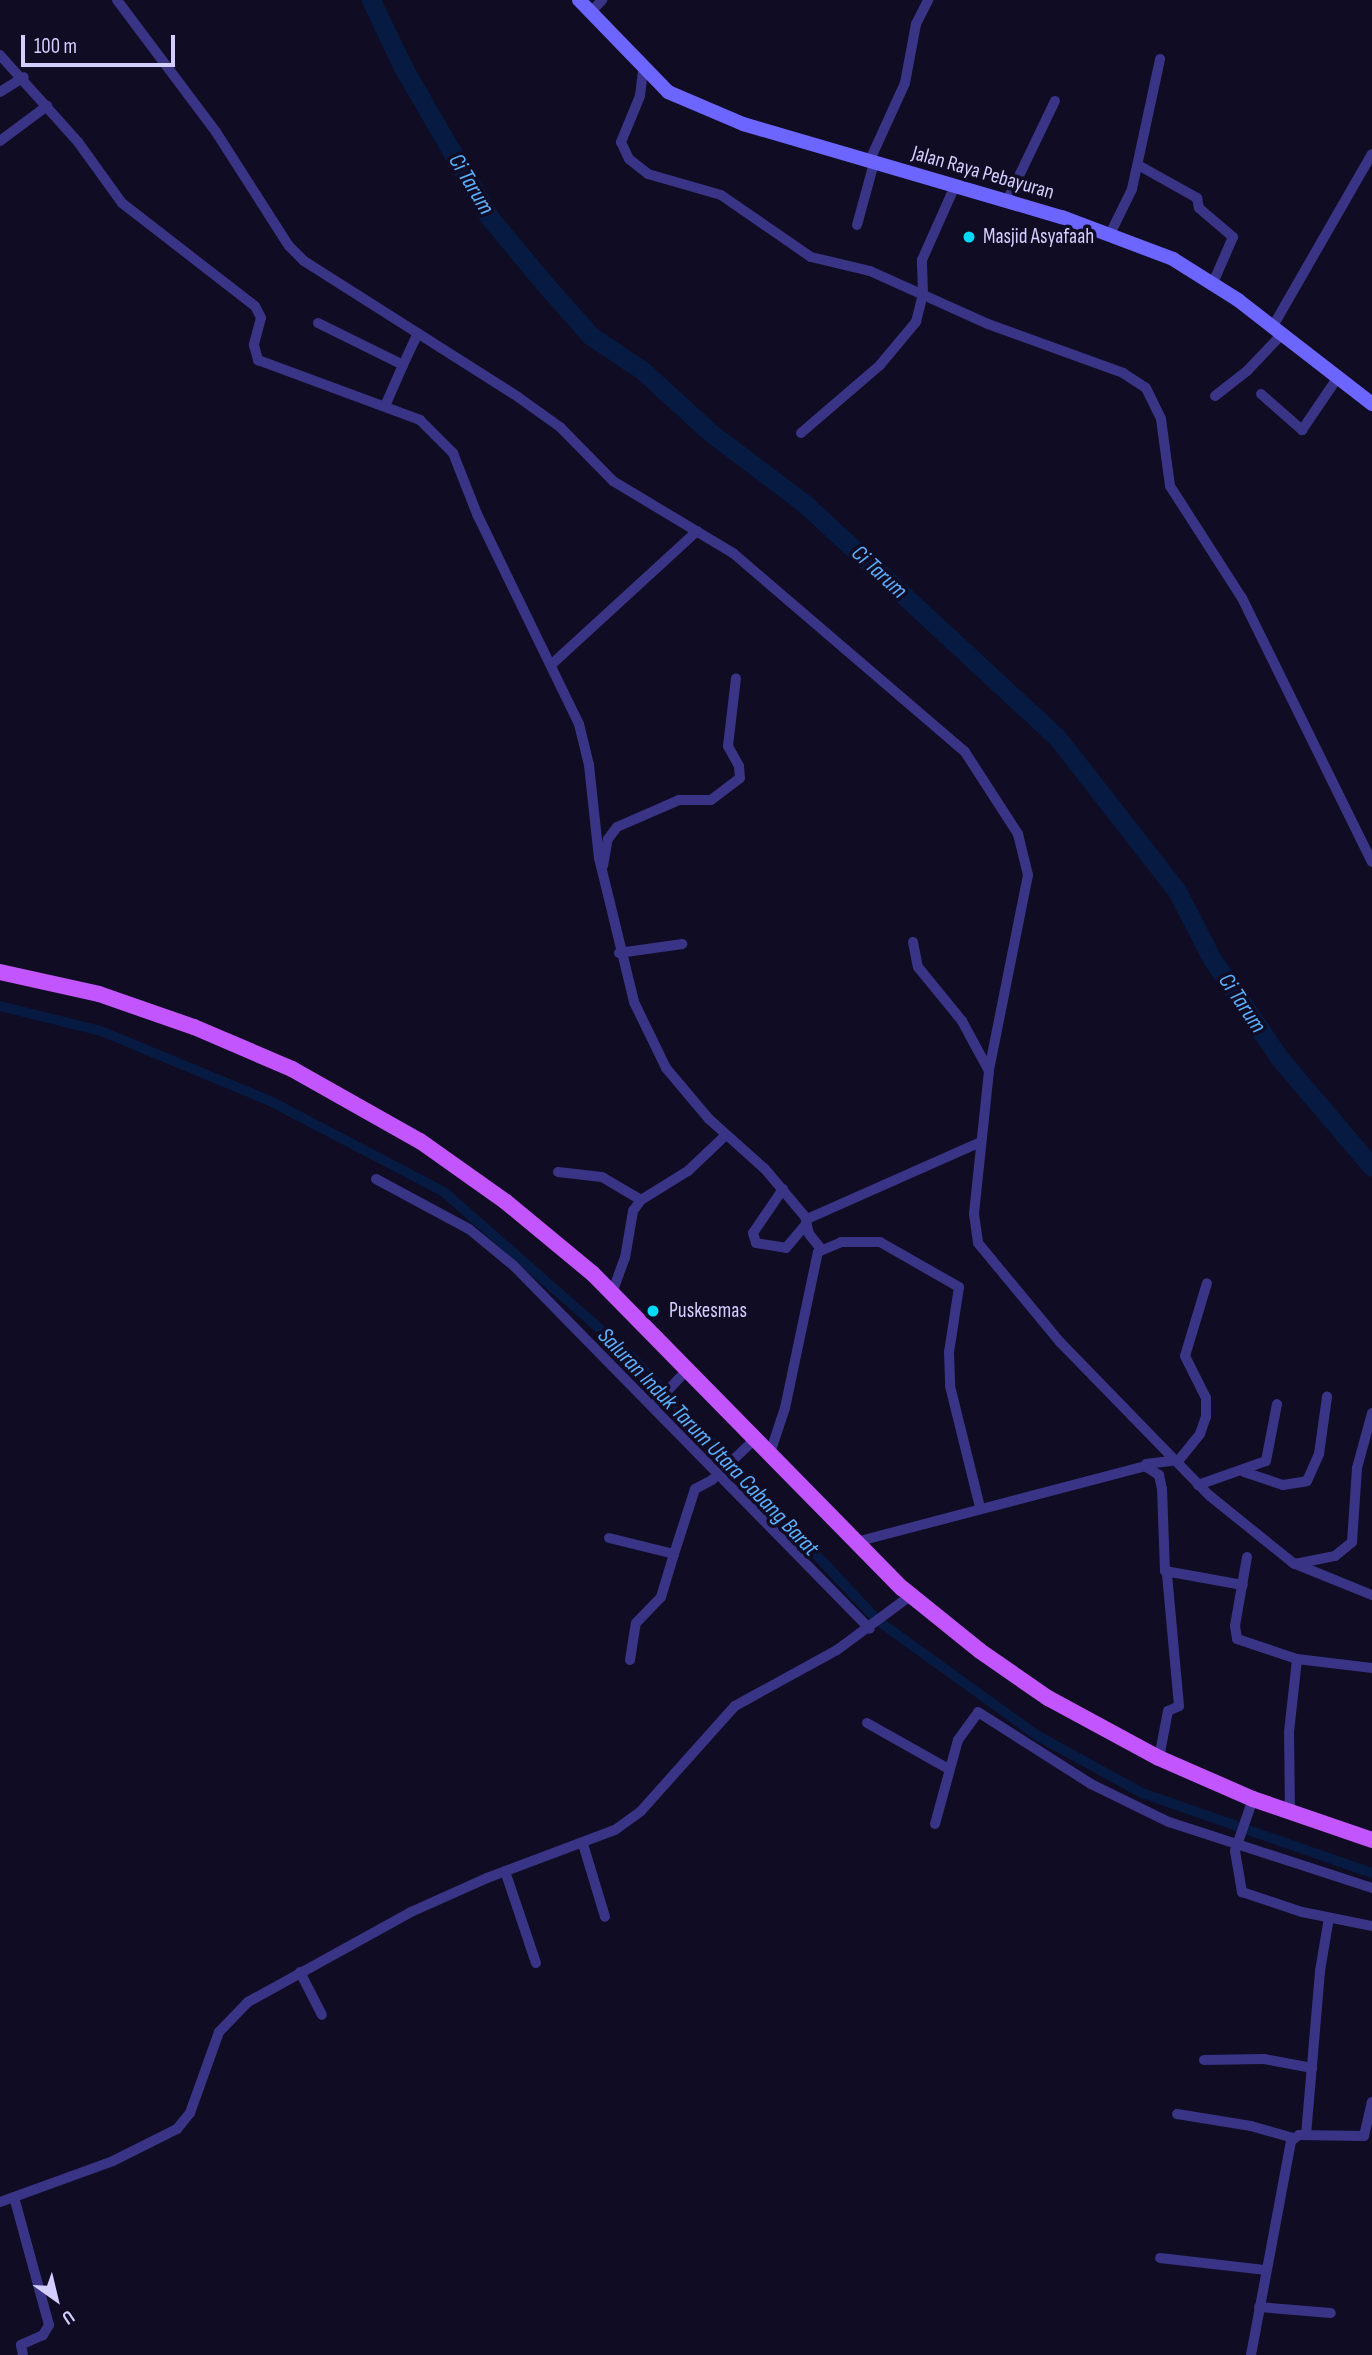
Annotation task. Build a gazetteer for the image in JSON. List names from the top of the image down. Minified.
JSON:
{"streets":{"main road":["Jalan Raya Pebayuran"]},"water":["Ci Tarum","Saluran Induk Tarum Utara Cabang Barat"],"places":["Masjid Asyafaah","Puskesmas"],"scale_bar":"100 m","north":"bottom right"}
